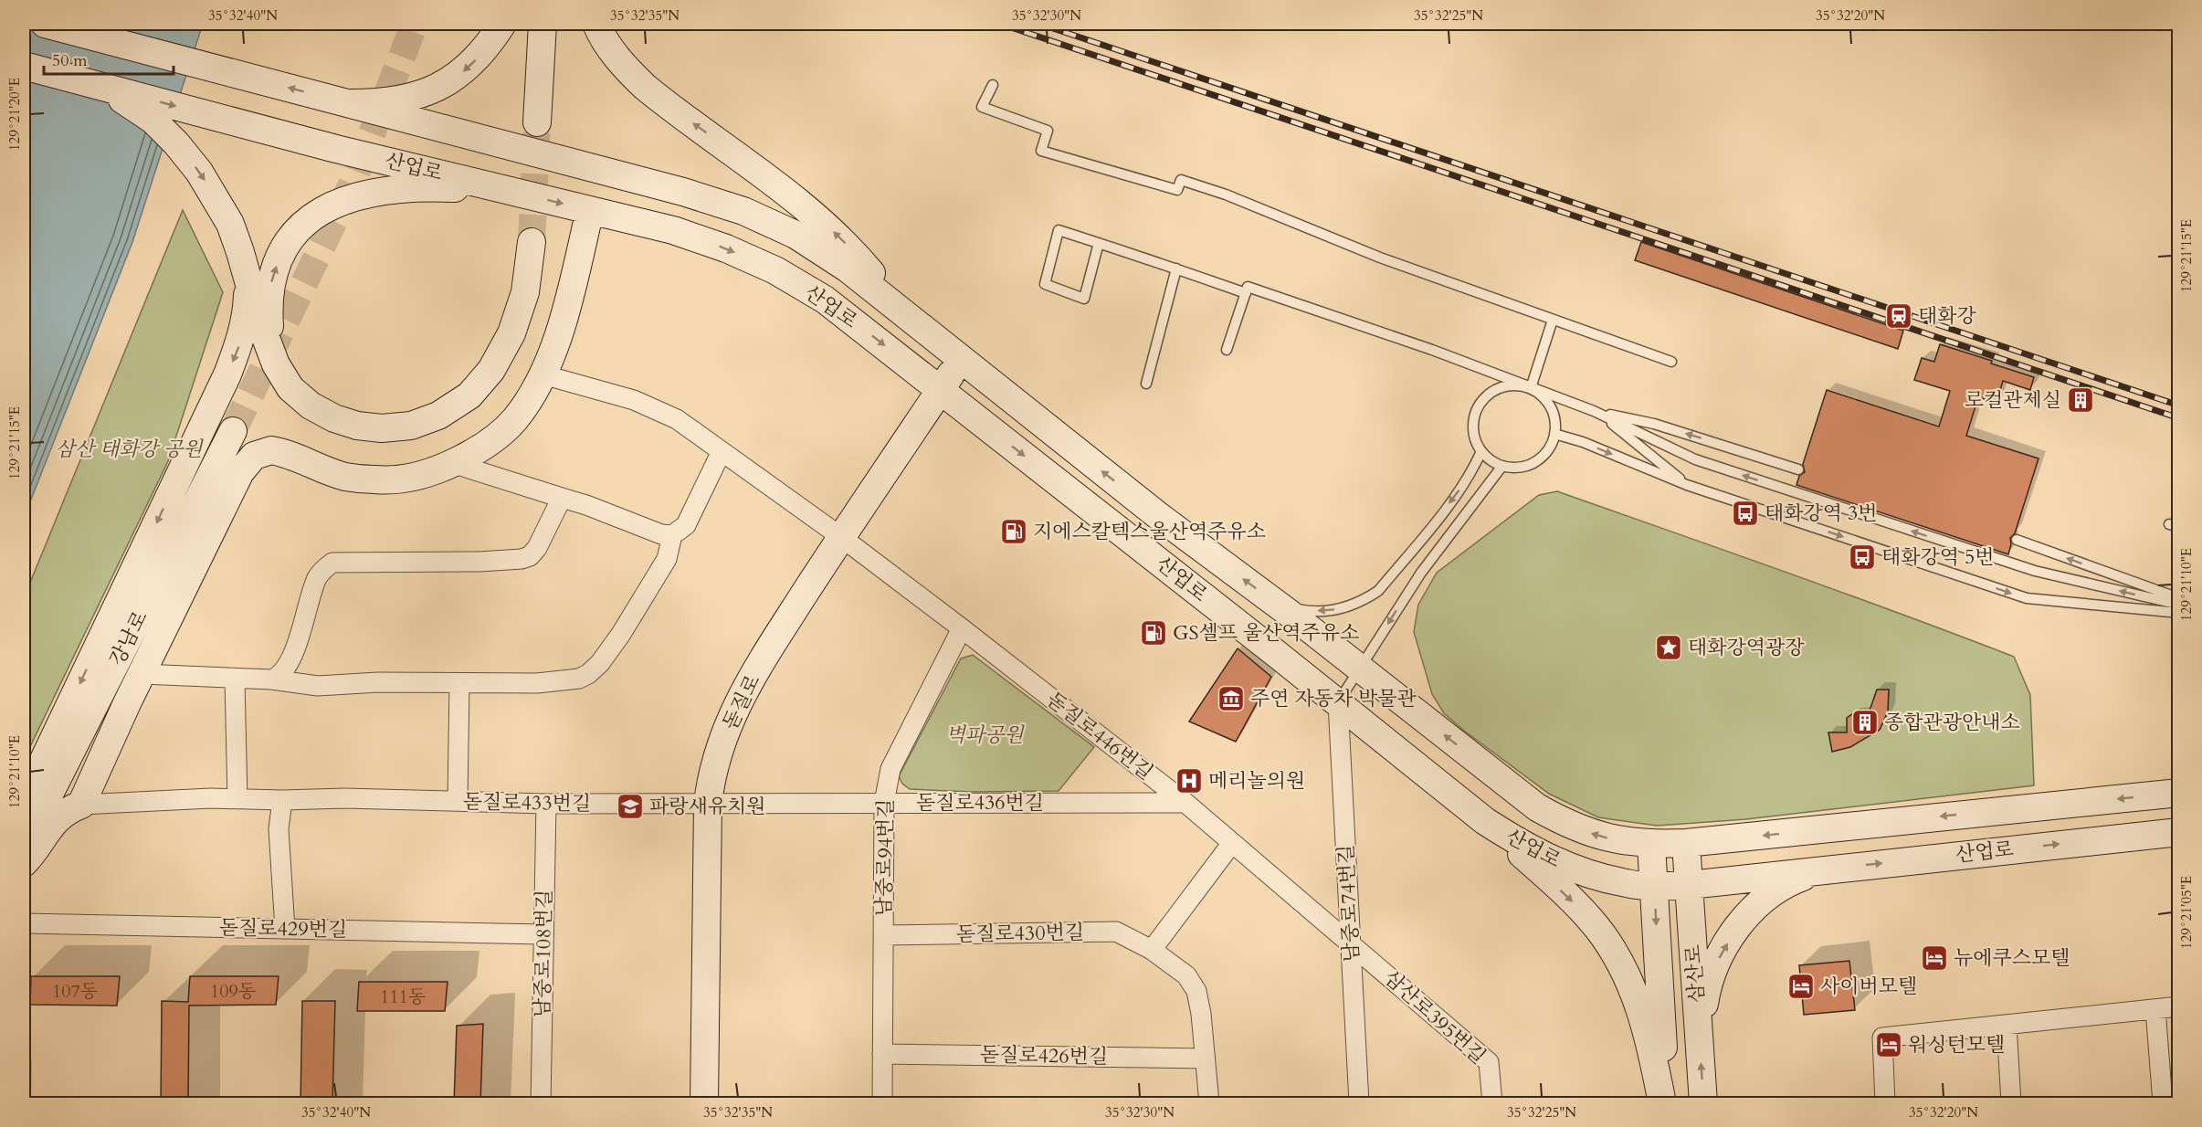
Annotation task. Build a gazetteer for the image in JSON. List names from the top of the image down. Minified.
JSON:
{"streets":{"main road":["산업로","강남로","돋질로","삼산로"],"street":["돋질로446번길","돋질로433번길","돋질로436번길","남중로94번길","남중로74번길","돋질로429번길","돋질로430번길","남중로108번길","삼산로395번길","돋질로426번길"]},"crossings":[["산업로","돋질로"],["산업로","남중로74번길"],["산업로","삼산로"],["돋질로","돋질로446번길"],["돋질로","돋질로433번길"],["돋질로","돋질로436번길"],["돋질로446번길","돋질로436번길"],["돋질로446번길","남중로94번길"],["돋질로446번길","남중로74번길"],["돋질로446번길","삼산로395번길"],["돋질로433번길","돋질로436번길"],["돋질로433번길","남중로108번길"],["돋질로436번길","남중로94번길"],["남중로94번길","돋질로430번길"],["남중로94번길","돋질로426번길"],["남중로74번길","삼산로395번길"],["돋질로429번길","남중로108번길"],["돋질로430번길","돋질로426번길"]],"parks":["삼산 태화강 공원","벽파공원"],"places":{"station":["태화강"],"building":["로컬관제실","종합관광안내소"],"bus stop":["태화강역 3번","태화강역 5번"],"fuel station":["지에스칼텍스울산역주유소","GS셀프 울산역주유소"],"place":["태화강역광장"],"museum":["주연 자동차 박물관"],"hospital":["메리놀의원"],"school or university":["파랑새유치원"],"hotel":["뉴에쿠스모텔","사이버모텔","워싱턴모텔"]},"house_numbers":["107동","109동","111동"],"scale_bar":"50 m","coordinates":["35°32'40\"N","35°32'35\"N","35°32'30\"N","35°32'25\"N","35°32'20\"N","129°21'20\"E","129°21'15\"E","129°21'10\"E","129°21'05\"E"]}
